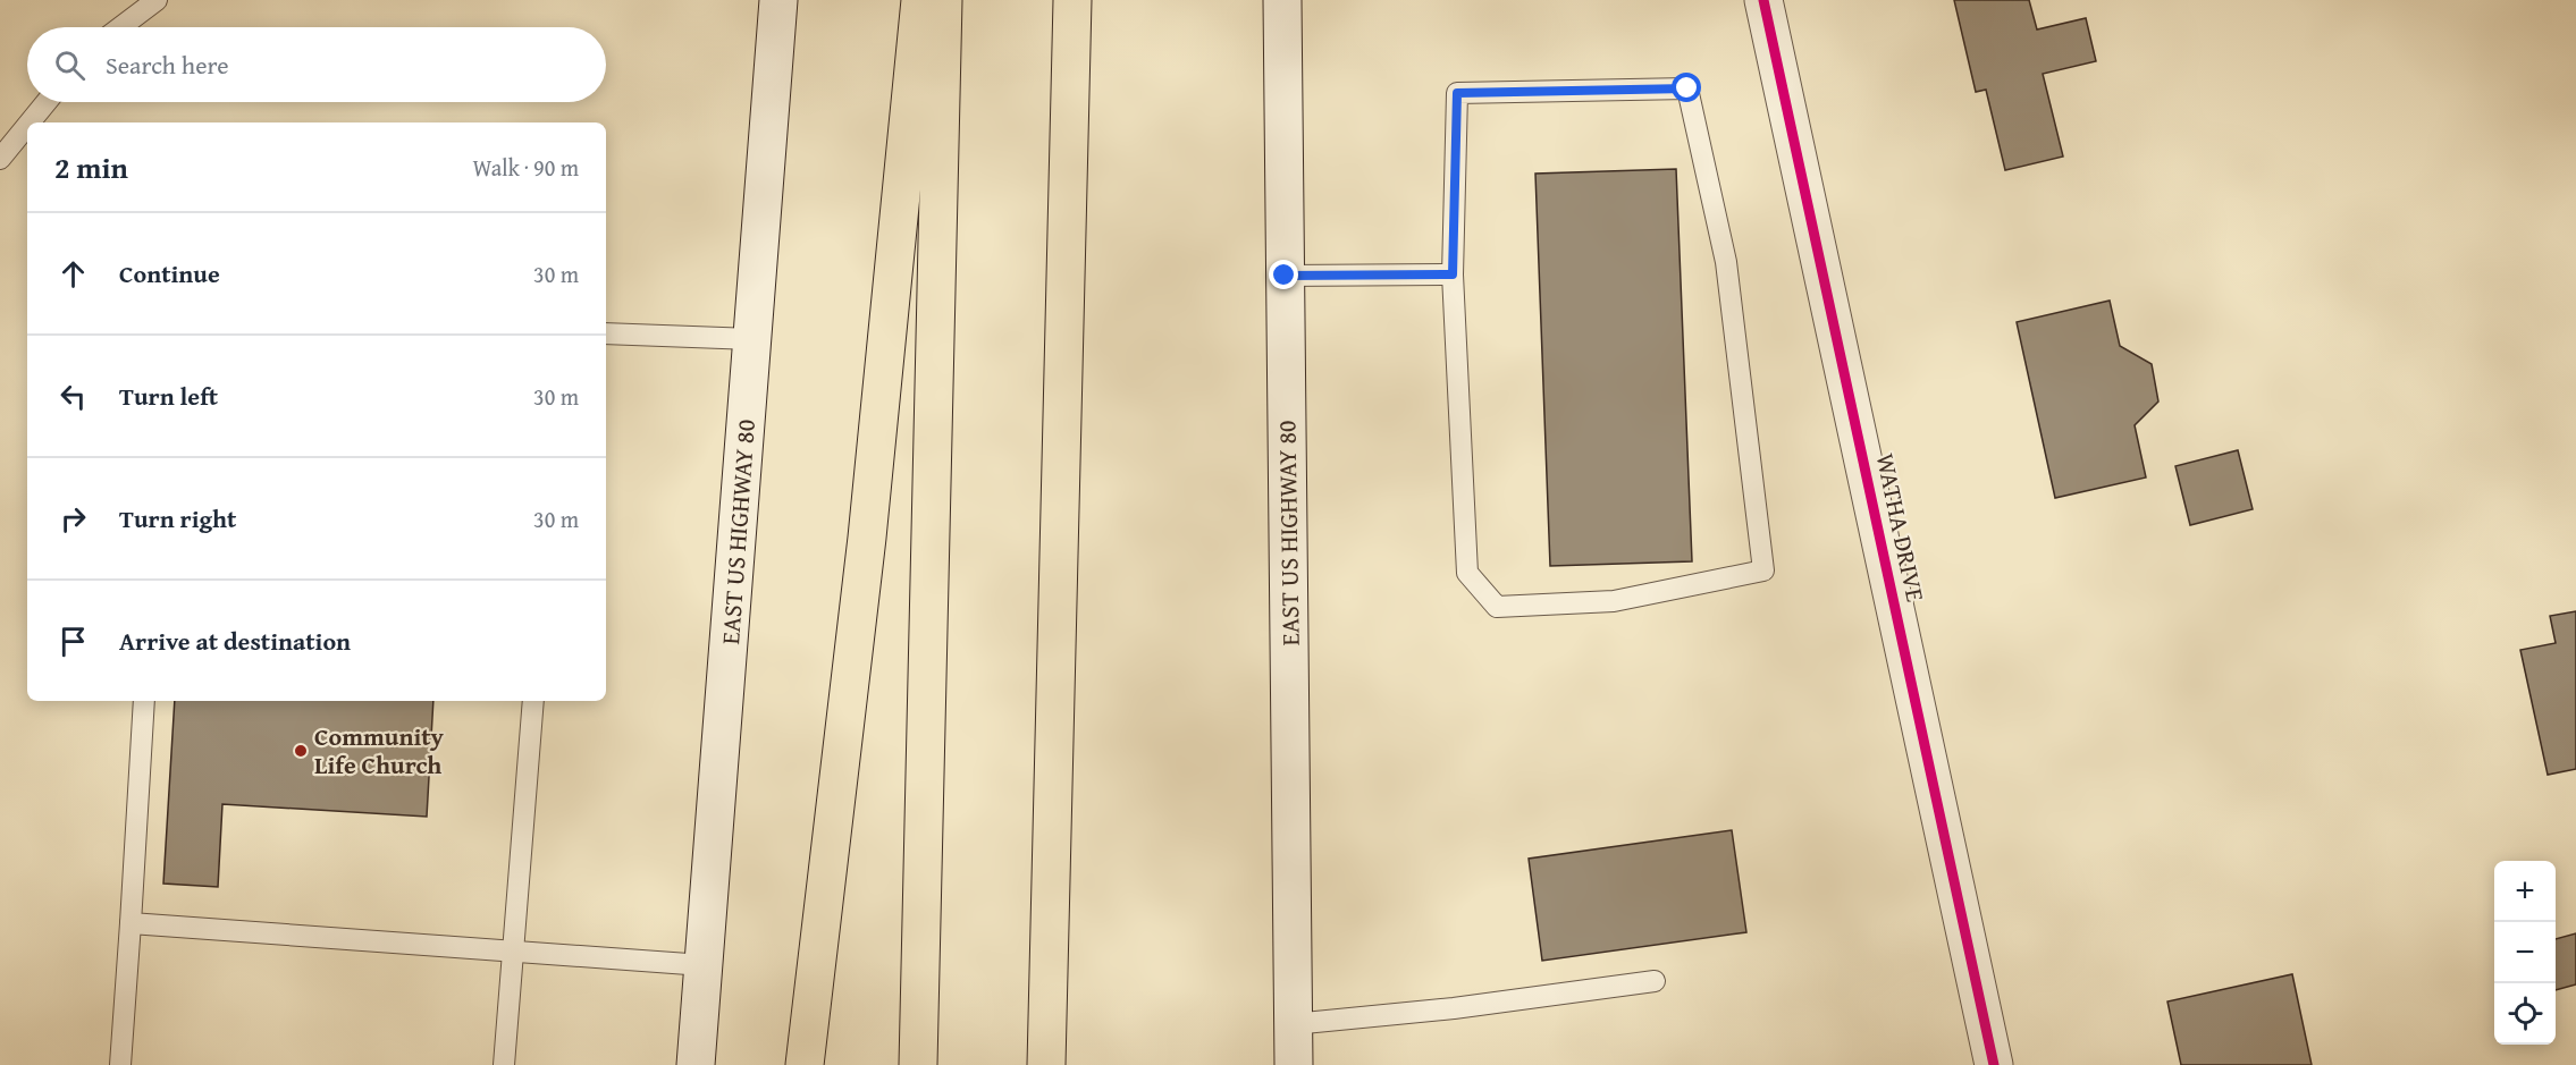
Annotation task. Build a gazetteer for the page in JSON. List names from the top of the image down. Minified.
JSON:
{"streets":{"main road":["WATHA DRIVE","EAST US HIGHWAY 80"]},"places":["Community Life Church"],"page":{"search":"Search here","heading":["2 min","Walk · 90 m"],"list":[["Continue","30 m"],["Turn left","30 m"],["Turn right","30 m"],"Arrive at destination"],"map_buttons":["+","−"]}}
